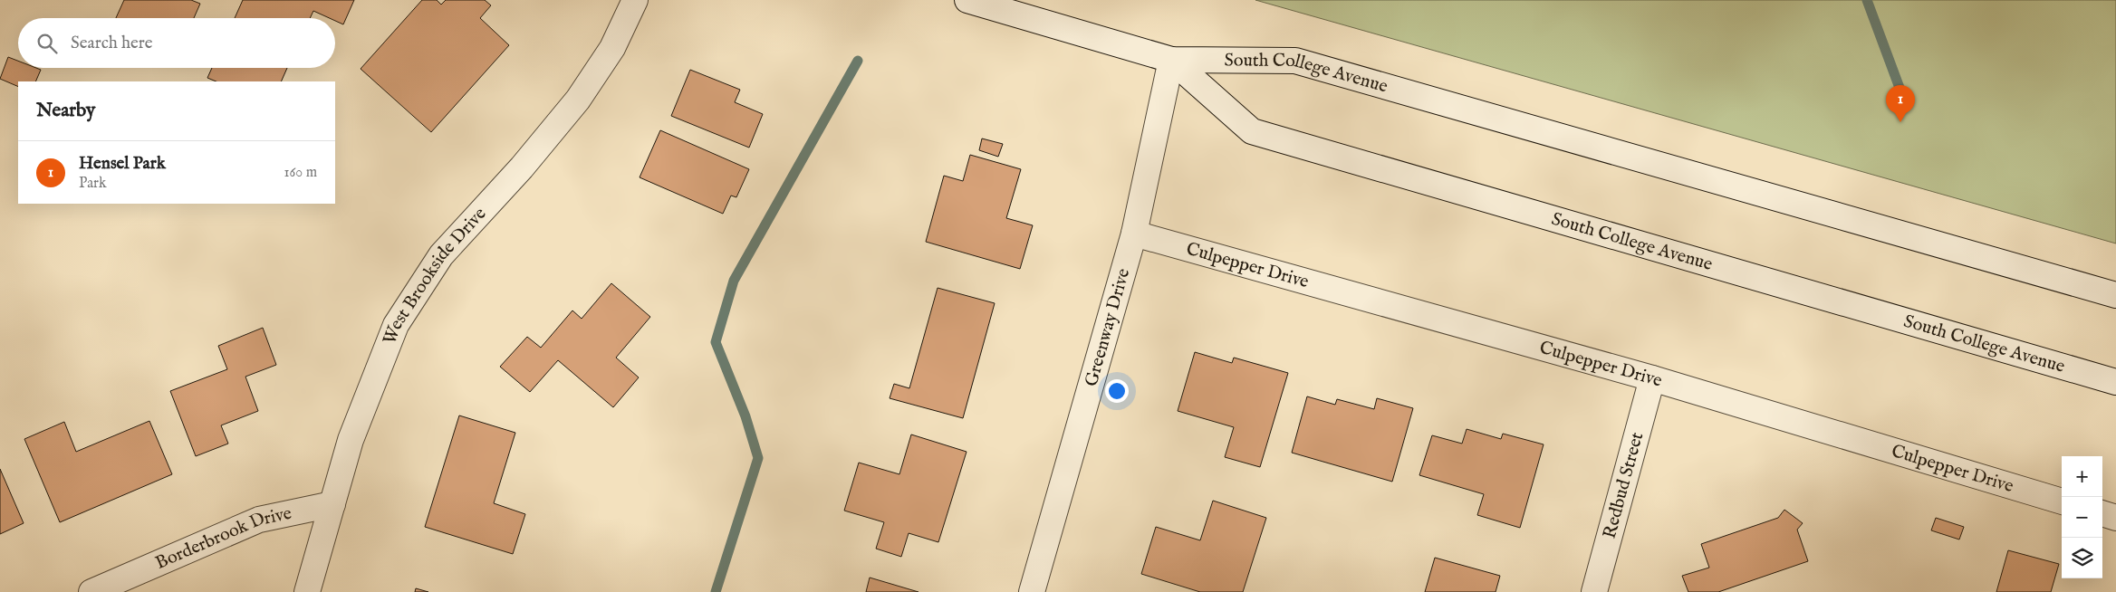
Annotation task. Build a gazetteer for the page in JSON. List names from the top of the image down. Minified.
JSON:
{"streets":{"street":["South College Avenue","Culpepper Drive","West Brookside Drive","Greenway Drive","Redbud Street","Borderbrook Drive"]},"crossings":[["South College Avenue","Greenway Drive"],["Culpepper Drive","Greenway Drive"],["Culpepper Drive","Redbud Street"],["West Brookside Drive","Borderbrook Drive"]],"page":{"search":"Search here","heading":"Nearby","pins":"1","list":[{"mark":"1","name":"Hensel Park","note":"Park","value":"160 m"}],"map_buttons":["+","−"]}}
